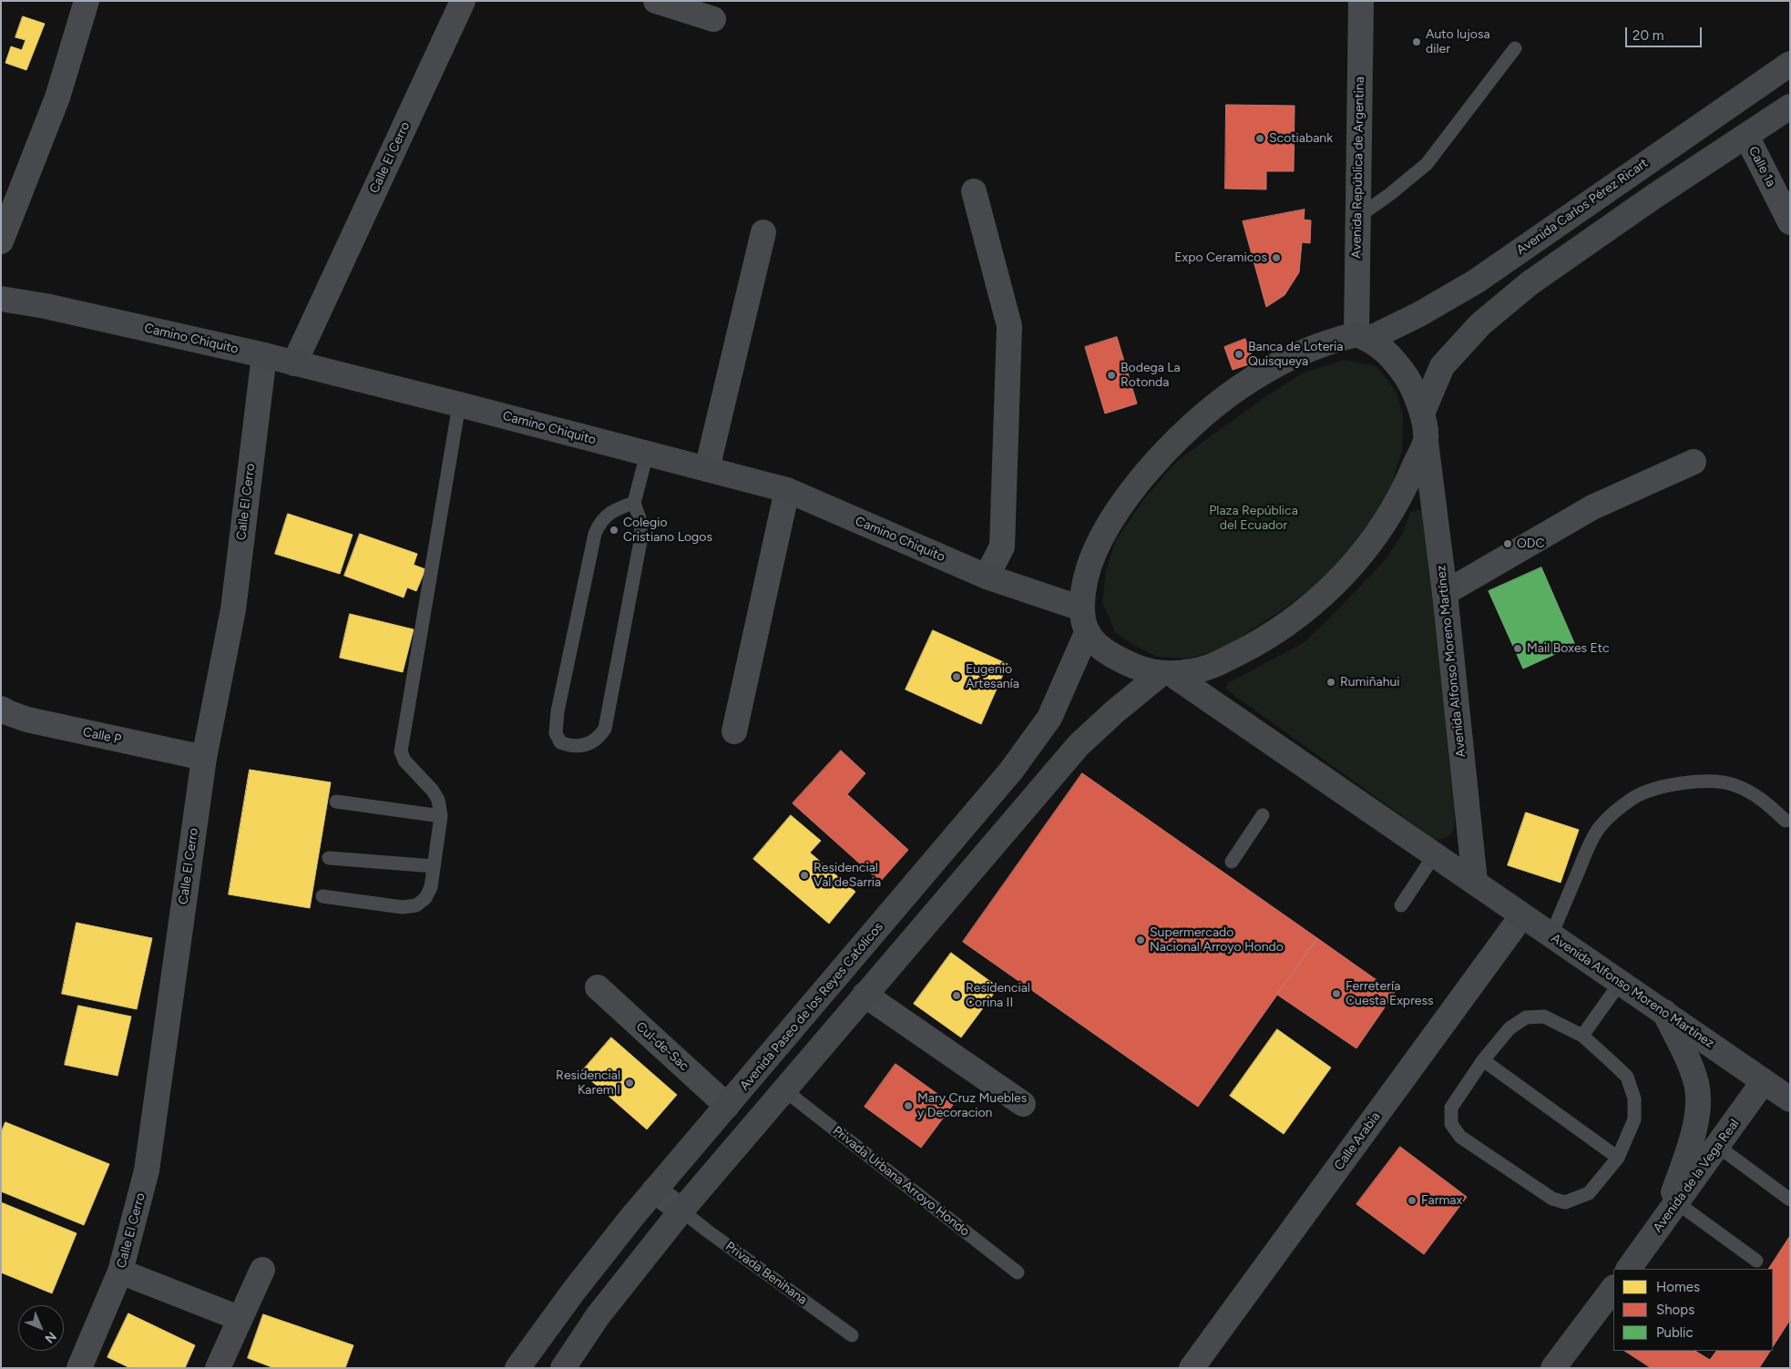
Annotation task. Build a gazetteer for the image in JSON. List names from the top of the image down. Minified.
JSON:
{"streets":{"main road":["Avenida Carlos Pérez Ricart","Camino Chiquito","Avenida Alfonso Moreno Martínez","Avenida Paseo de los Reyes Católicos","Avenida de la Vega Real"],"street":["Calle El Cerro","Calle 1a","Avenida República de Argentina","Calle P","Cul-de-Sac","Calle Arabia"],"lane":["Privada Urbana Arroyo Hondo","Privada Benihana"]},"crossings":[["Calle El Cerro","Camino Chiquito"],["Calle El Cerro","Calle P"],["Avenida República de Argentina","Avenida Carlos Pérez Ricart"],["Avenida Alfonso Moreno Martínez","Calle Arabia"],["Avenida Alfonso Moreno Martínez","Avenida de la Vega Real"],["Avenida Paseo de los Reyes Católicos","Cul-de-Sac"]],"parks":["Plaza República del Ecuador"],"places":["Auto lujosa diler","Scotiabank","Expo Ceramicos","Banca de Loteria Quisqueya","Bodega La Rotonda","Colegio Cristiano Logos","ODC","Mail Boxes Etc","Eugenio Artesanía","Rumiñahui","Residencial Val deSarria","Supermercado Nacional Arroyo Hondo","Ferretería Cuesta Express","Residencial Corina II","Residencial Karem I","Mary Cruz Muebles y Decoracion","Farmax"],"legend":["Homes","Shops","Public"],"scale_bar":"20 m","north":"bottom right"}
